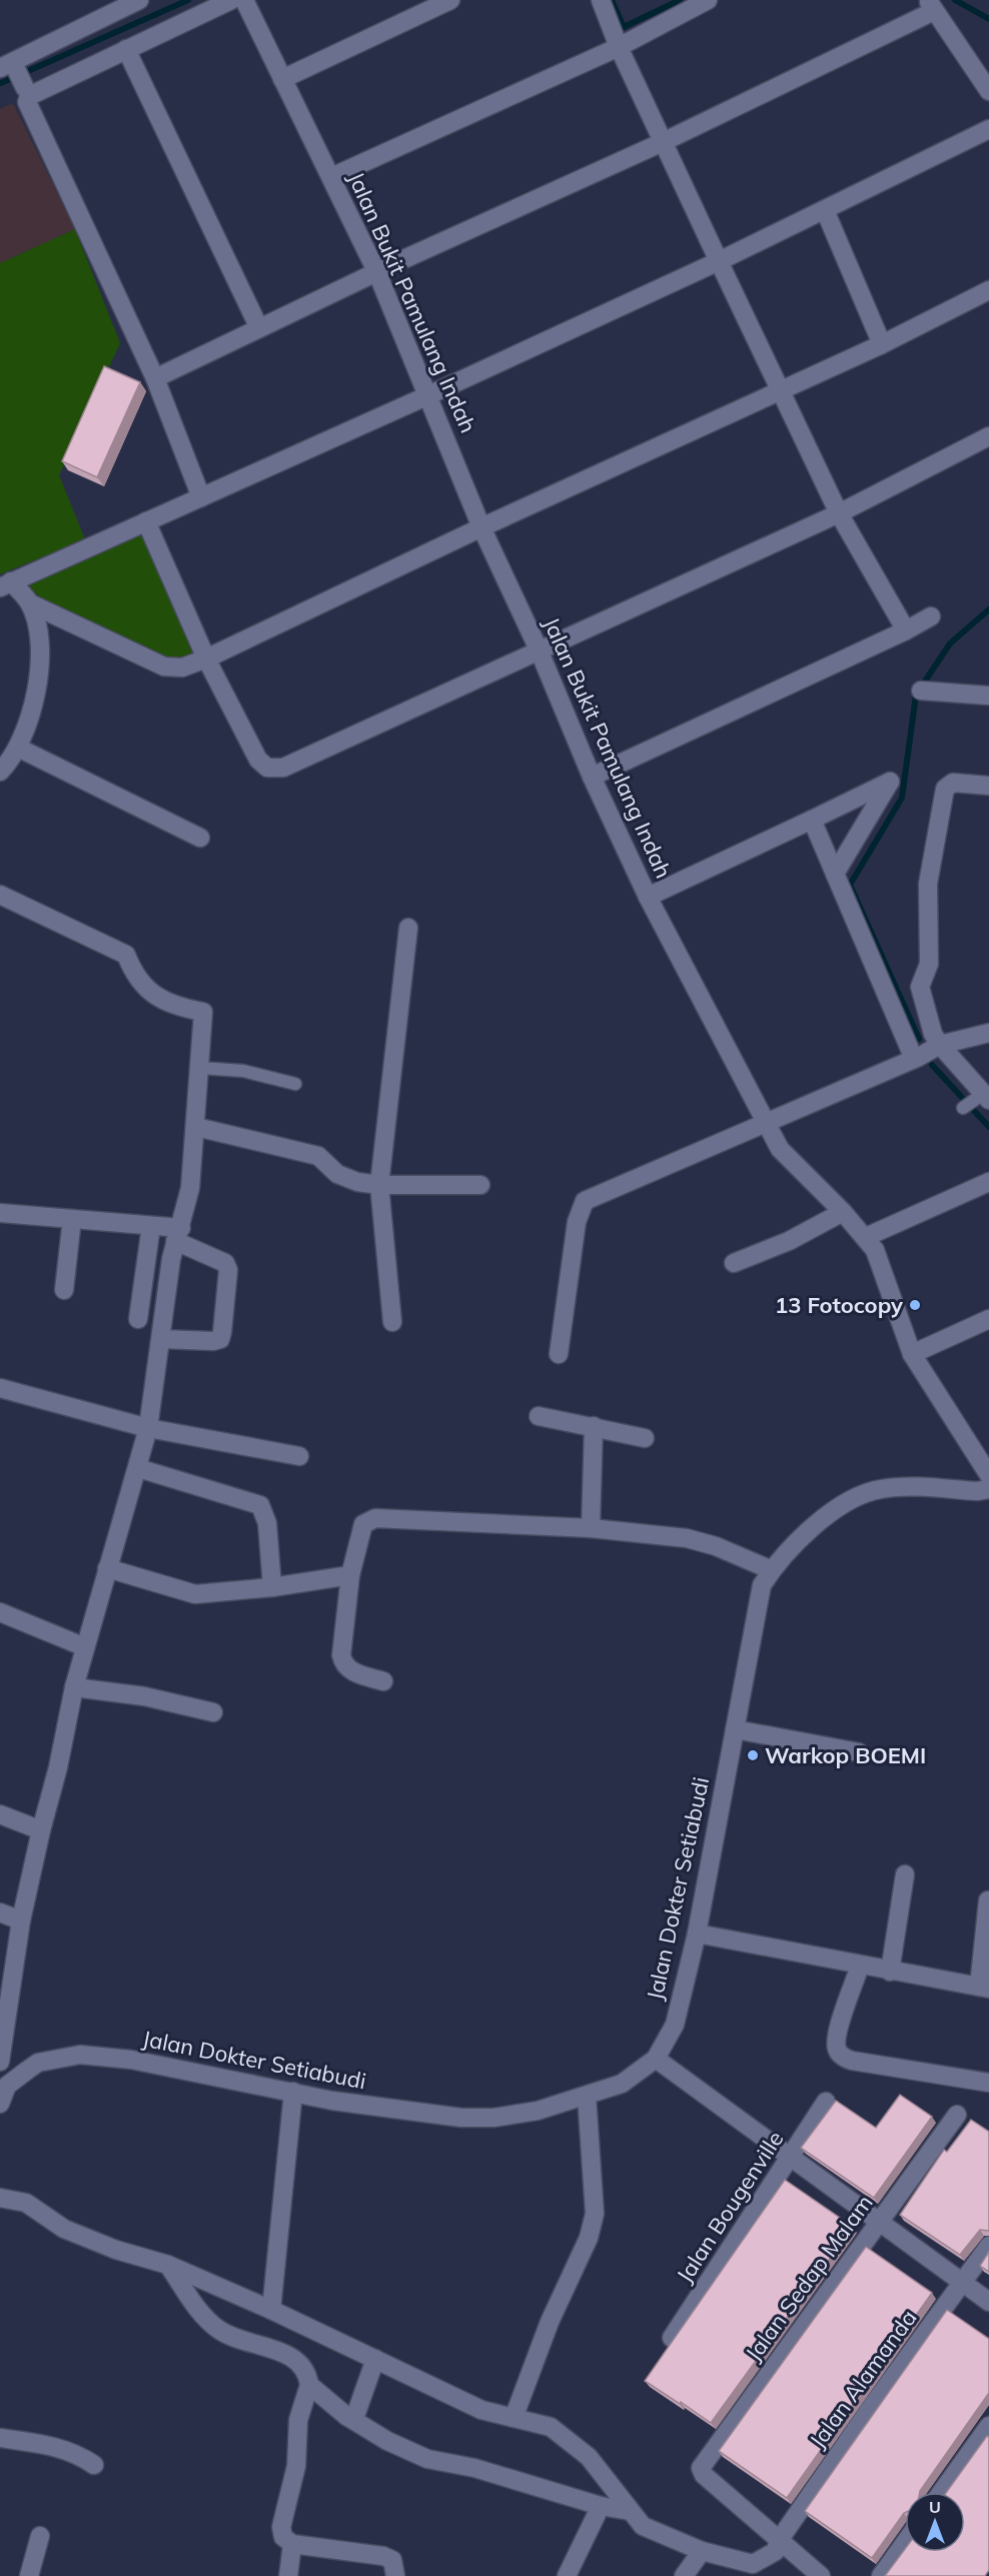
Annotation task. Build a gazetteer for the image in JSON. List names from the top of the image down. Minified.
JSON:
{"streets":{"street":["Jalan Bukit Pamulang Indah","Jalan Dokter Setiabudi","Jalan Bougenville","Jalan Sedap Malam","Jalan Alamanda"]},"crossings":[["Jalan Sedap Malam","Jalan Alamanda"]],"places":["13 Fotocopy","Warkop BOEMI"],"north":"top"}
